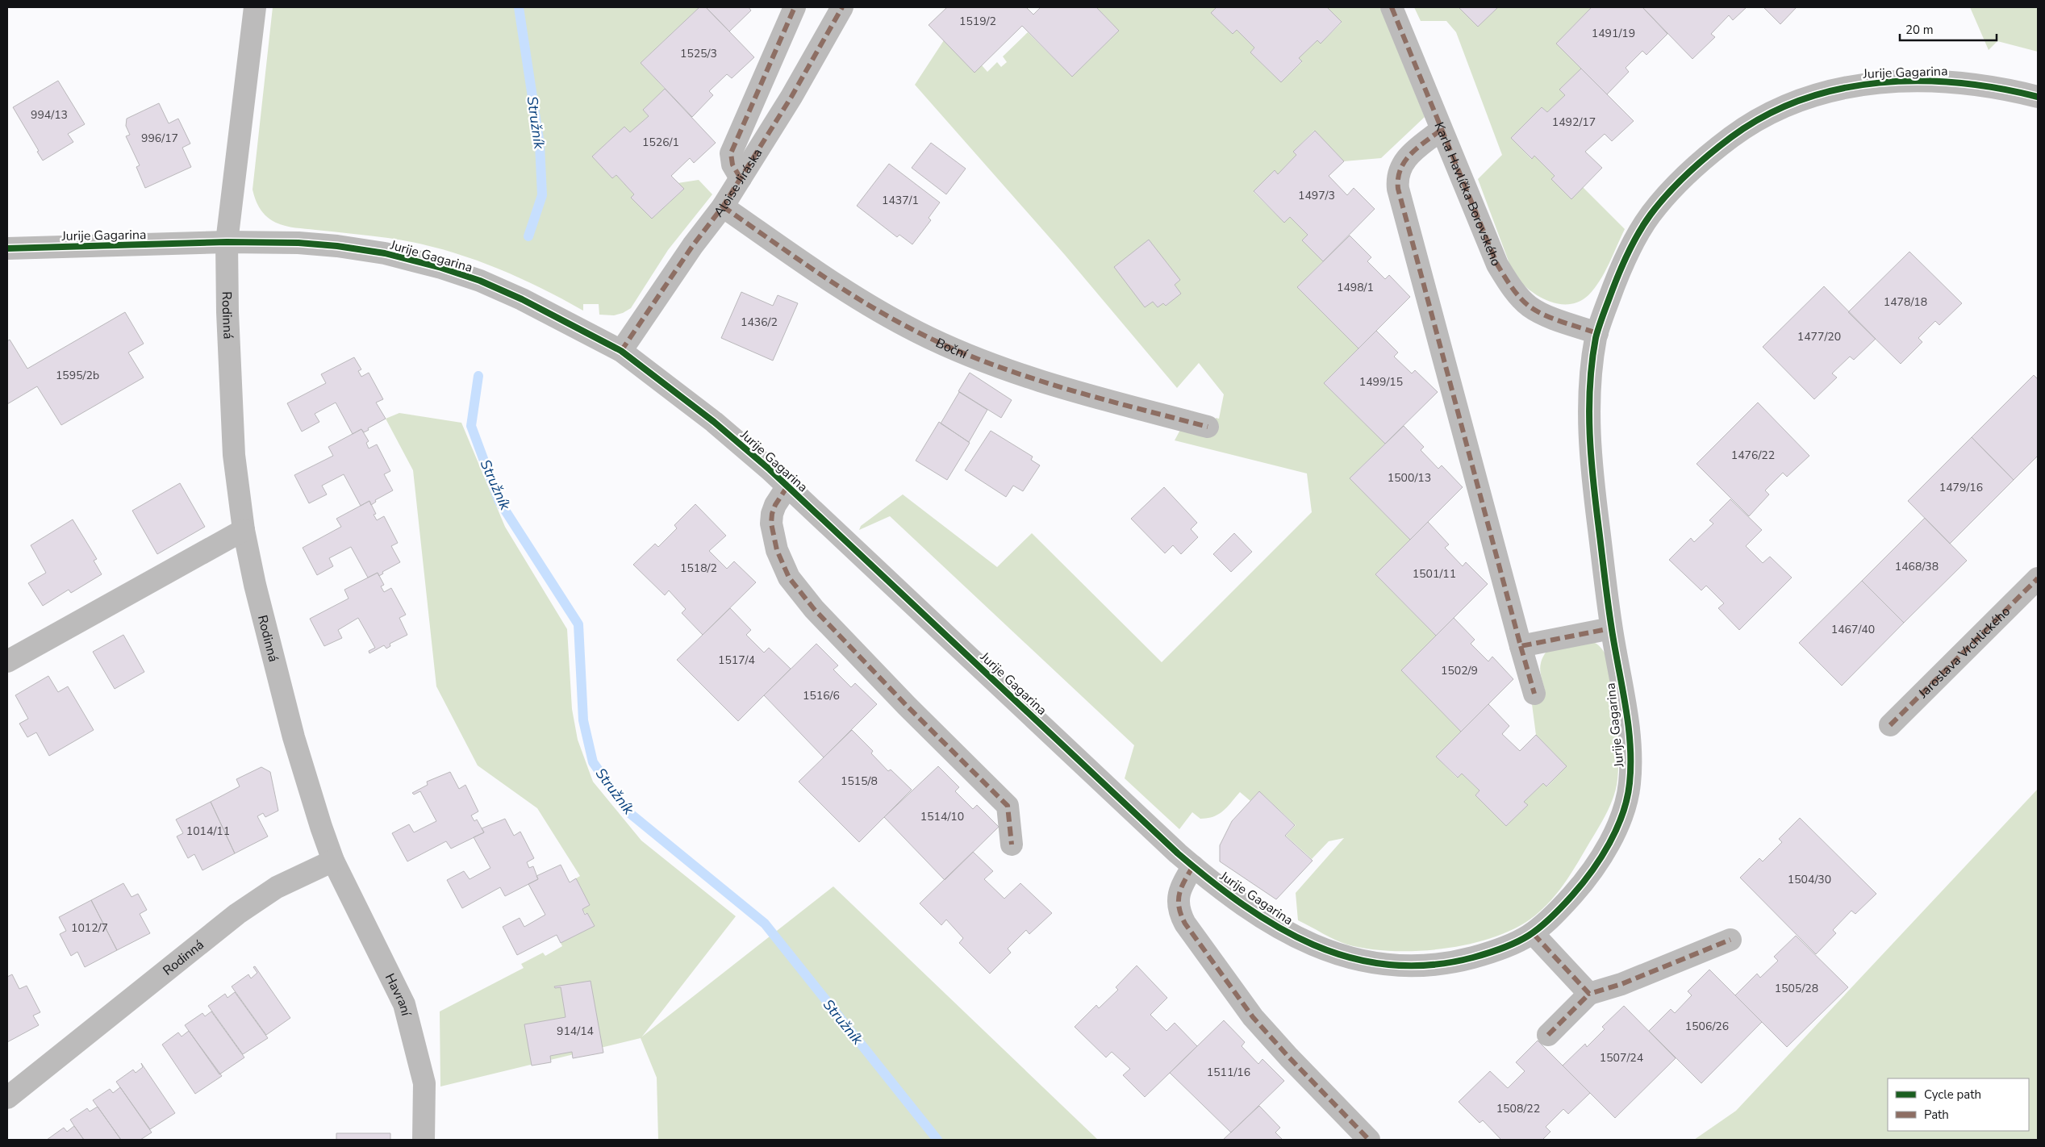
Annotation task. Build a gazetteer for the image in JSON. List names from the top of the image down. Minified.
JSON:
{"streets":{"street":["Jurije Gagarina","Aloise Jiráska","Karla Havlíčka Borovského","Rodinná","Boční","Jaroslava Vrchlického","Havraní"]},"crossings":[["Jurije Gagarina","Aloise Jiráska"],["Jurije Gagarina","Karla Havlíčka Borovského"],["Jurije Gagarina","Rodinná"],["Aloise Jiráska","Boční"],["Rodinná","Havraní"]],"water":["Stružník"],"house_numbers":["1519/2","1491/19","1525/3","994/13","1492/17","996/17","1526/1","1497/3","1437/1","1498/1","1478/18","1436/2","1477/20","1595/2b","1499/15","1476/22","1500/13","1479/16","1468/38","1518/2","1501/11","1467/40","1517/4","1502/9","1516/6","1515/8","1514/10","1014/11","1504/30","1012/7","1505/28","1506/26","914/14","1507/24","1511/16","1508/22"],"legend":["Cycle path","Path"],"scale_bar":"20 m"}
